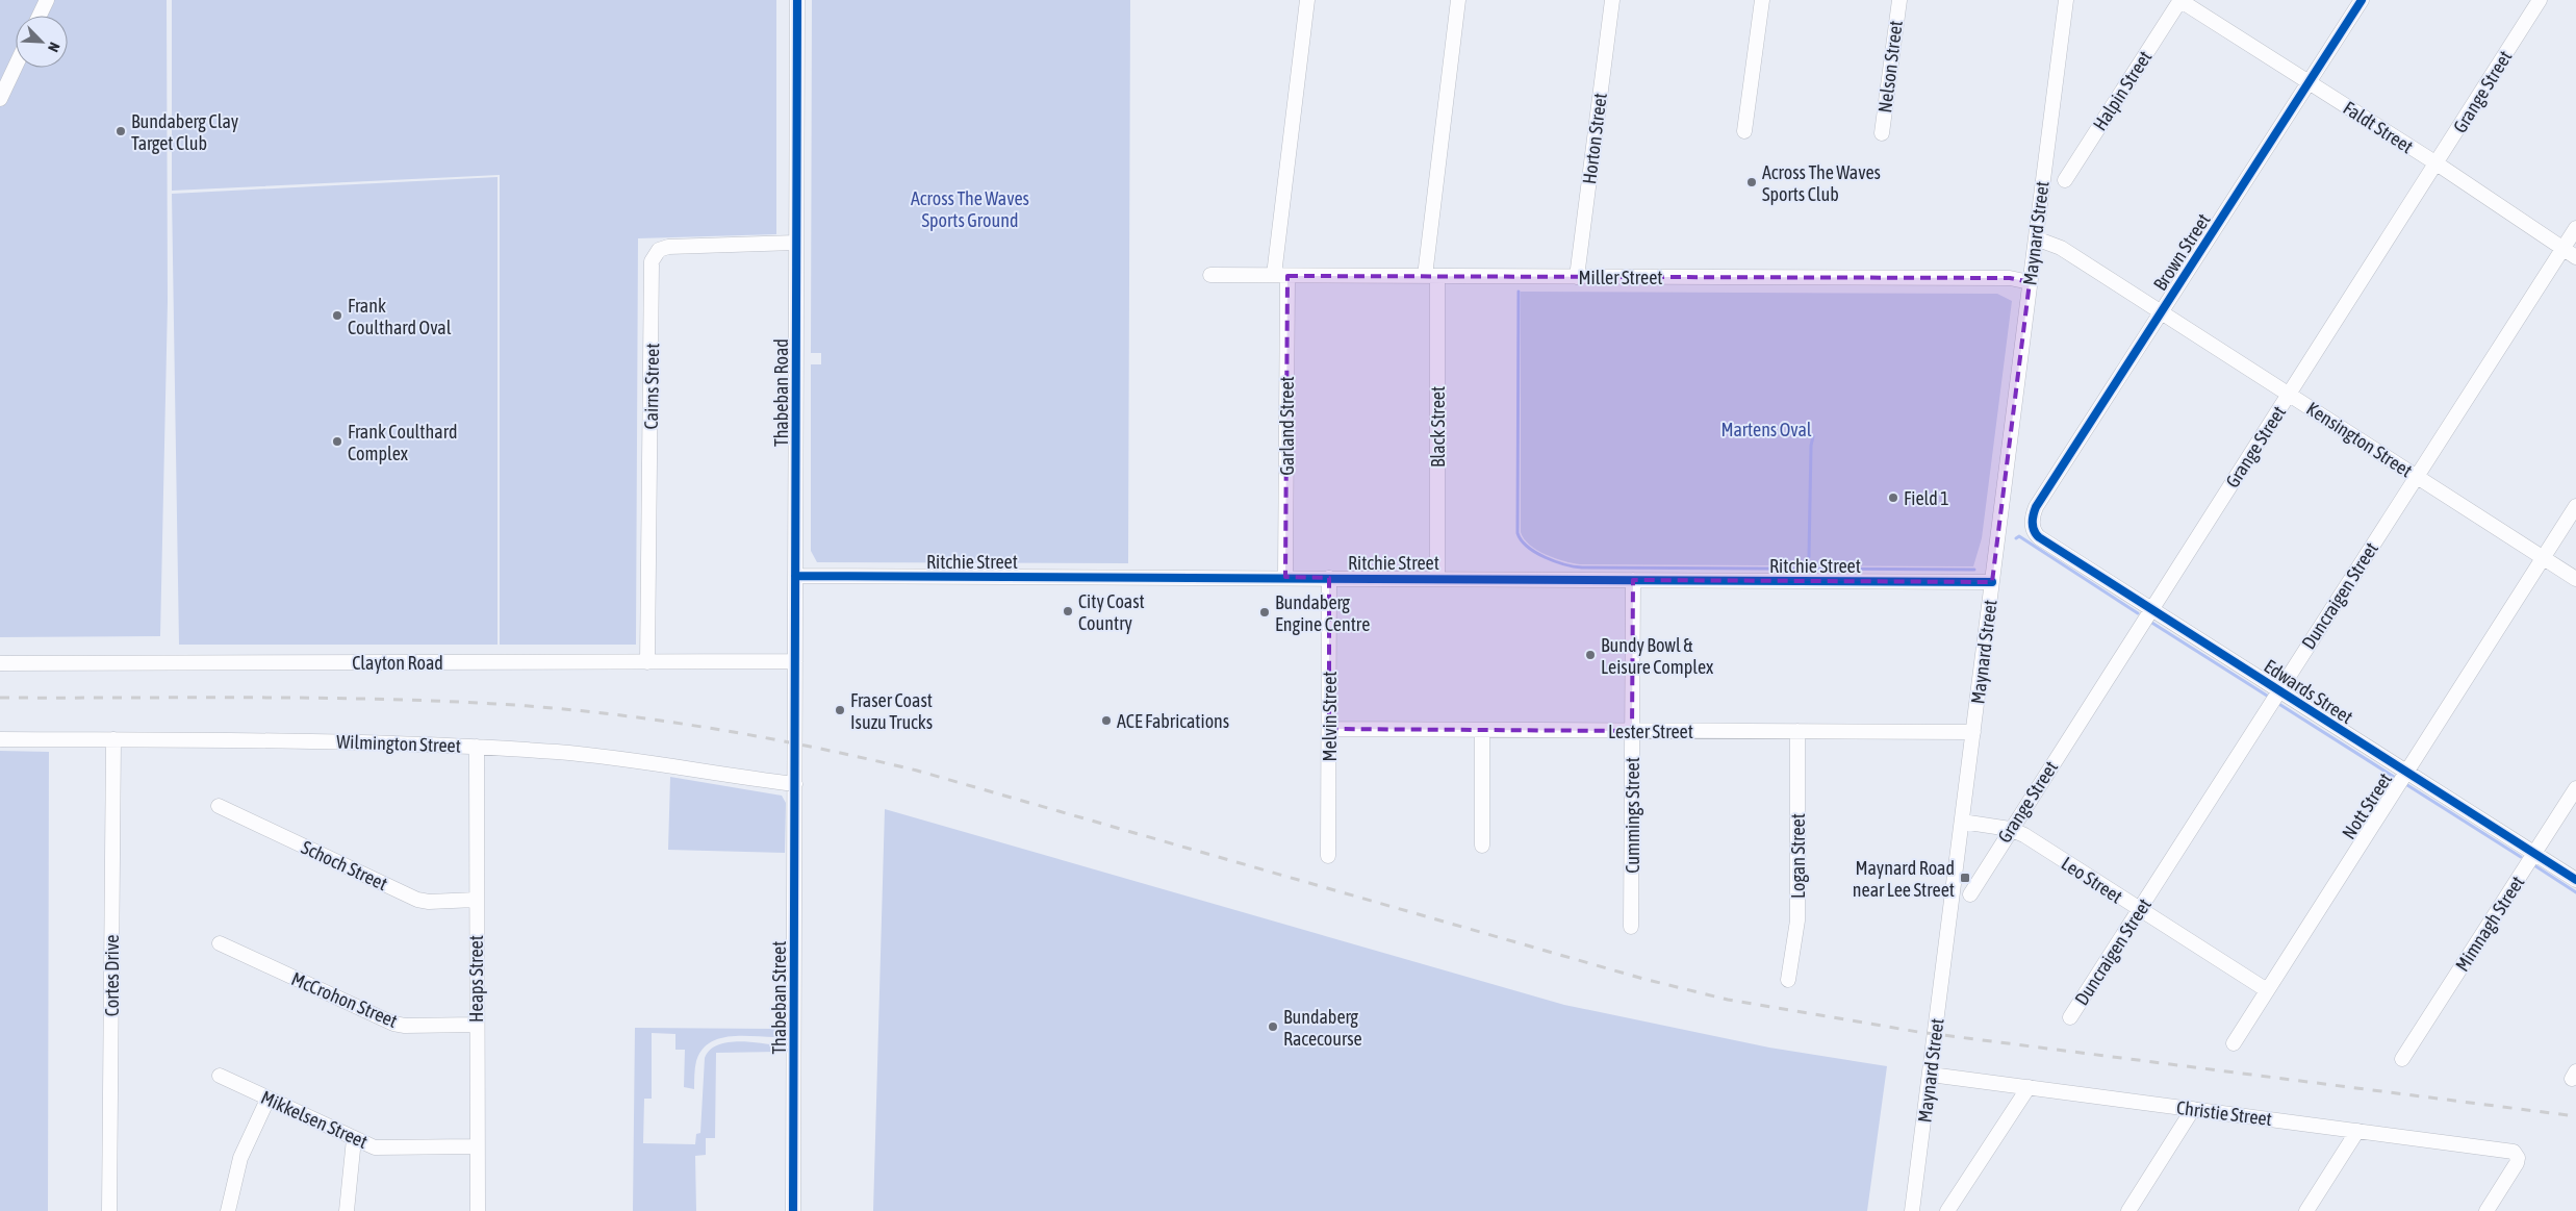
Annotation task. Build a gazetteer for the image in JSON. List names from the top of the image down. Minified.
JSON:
{"streets":{"street":["Nelson Street","Halpin Street","Grange Street","Faldt Street","Horton Street","Maynard Street","Brown Street","Miller Street","Cairns Street","Thabeban Road","Garland Street","Black Street","Kensington Street","Ritchie Street","Duncraigen Street","Clayton Road","Edwards Street","Melvin Street","Lester Street","Wilmington Street","Nott Street","Cummings Street","Logan Street","Schoch Street","Leo Street","Mimnagh Street","Cortes Drive","Heaps Street","Thabeban Street","McCrohon Street","Christie Street","Mikkelsen Street"]},"crossings":[["Halpin Street","Faldt Street"],["Grange Street","Faldt Street"],["Grange Street","Kensington Street"],["Grange Street","Edwards Street"],["Grange Street","Leo Street"],["Faldt Street","Brown Street"],["Faldt Street","Duncraigen Street"],["Horton Street","Miller Street"],["Maynard Street","Miller Street"],["Maynard Street","Kensington Street"],["Maynard Street","Ritchie Street"],["Maynard Street","Lester Street"],["Maynard Street","Leo Street"],["Maynard Street","Christie Street"],["Brown Street","Kensington Street"],["Brown Street","Edwards Street"],["Miller Street","Garland Street"],["Miller Street","Black Street"],["Cairns Street","Thabeban Road"],["Cairns Street","Clayton Road"],["Thabeban Road","Ritchie Street"],["Thabeban Road","Clayton Road"],["Thabeban Road","Wilmington Street"],["Thabeban Road","Thabeban Street"],["Garland Street","Ritchie Street"],["Black Street","Ritchie Street"],["Kensington Street","Duncraigen Street"],["Kensington Street","Nott Street"],["Ritchie Street","Melvin Street"],["Ritchie Street","Cummings Street"],["Duncraigen Street","Edwards Street"],["Duncraigen Street","Leo Street"],["Edwards Street","Nott Street"],["Edwards Street","Mimnagh Street"],["Melvin Street","Lester Street"],["Lester Street","Cummings Street"],["Lester Street","Logan Street"],["Wilmington Street","Cortes Drive"],["Wilmington Street","Heaps Street"],["Wilmington Street","Thabeban Street"],["Nott Street","Leo Street"],["Schoch Street","Heaps Street"],["Heaps Street","McCrohon Street"],["Heaps Street","Mikkelsen Street"]],"parks":["Across The Waves Sports Ground","Martens Oval"],"places":{"other":["Bundaberg Clay Target Club","Across The Waves Sports Club","Frank Coulthard Oval","Frank Coulthard Complex","Field 1","City Coast Country","Bundaberg Engine Centre","Bundy Bowl & Leisure Complex","Fraser Coast Isuzu Trucks","ACE Fabrications","Bundaberg Racecourse"],"transit":["Maynard Road near Lee Street"]},"north":"bottom right"}
